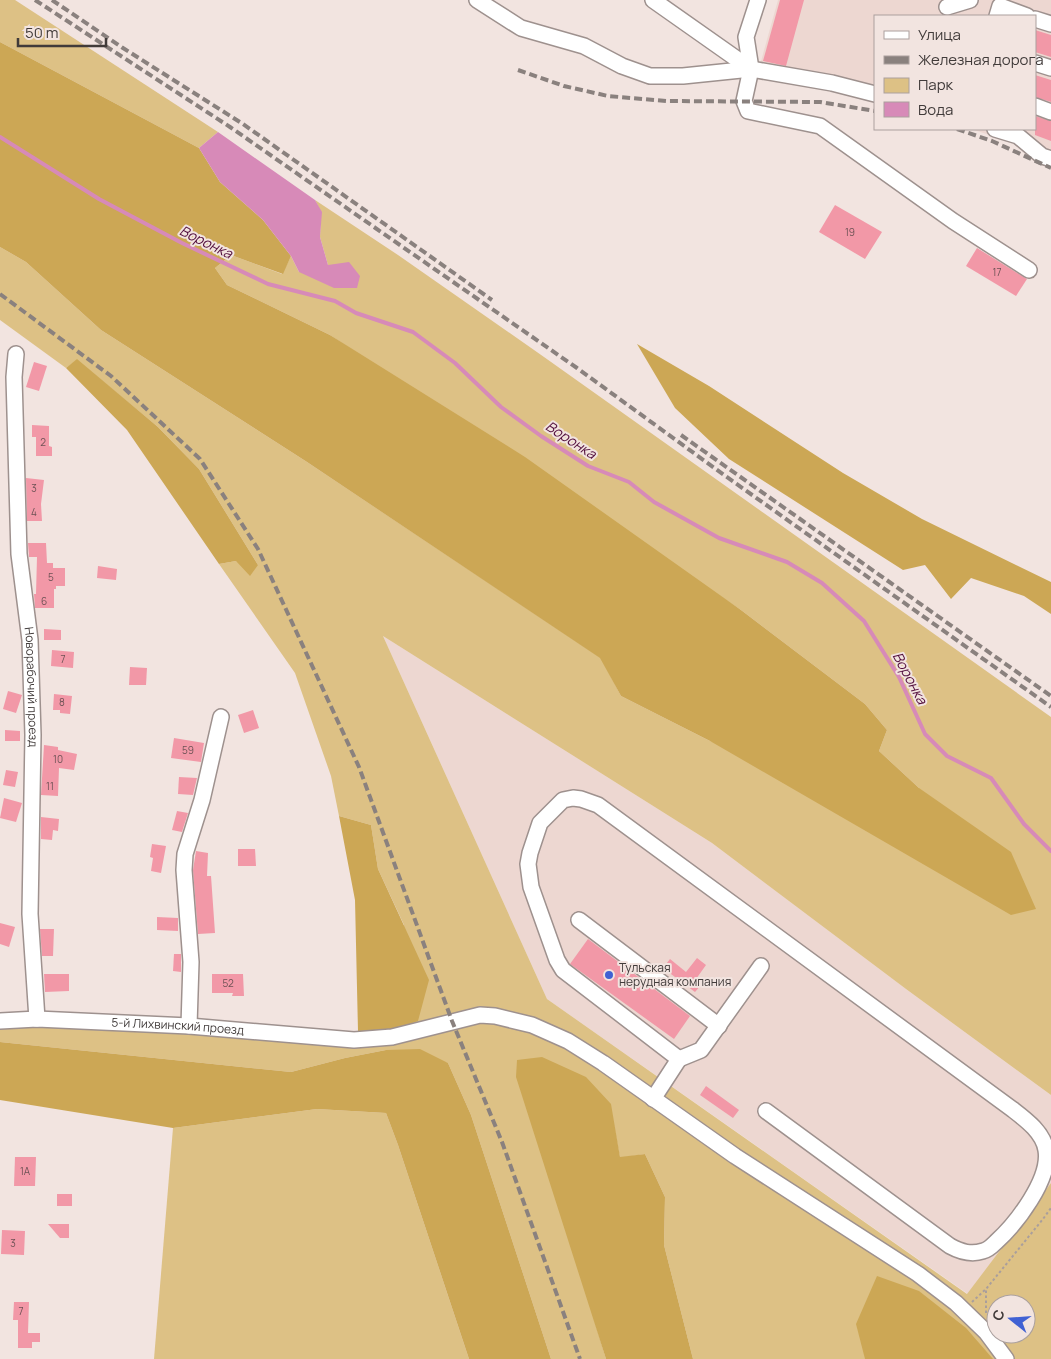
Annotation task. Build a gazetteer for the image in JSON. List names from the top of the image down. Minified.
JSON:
{"streets":{"street":["Новорабочий проезд","5-й Лихвинский проезд"]},"crossings":[["Новорабочий проезд","5-й Лихвинский проезд"]],"water":["Воронка"],"places":["Тульская нерудная компания"],"house_numbers":["19","17","2","3","4","5","6","7","8","59","10","11","52","1А","3","7"],"legend":["Улица","Железная дорога","Парк","Вода"],"scale_bar":"50 m","north":"left"}
